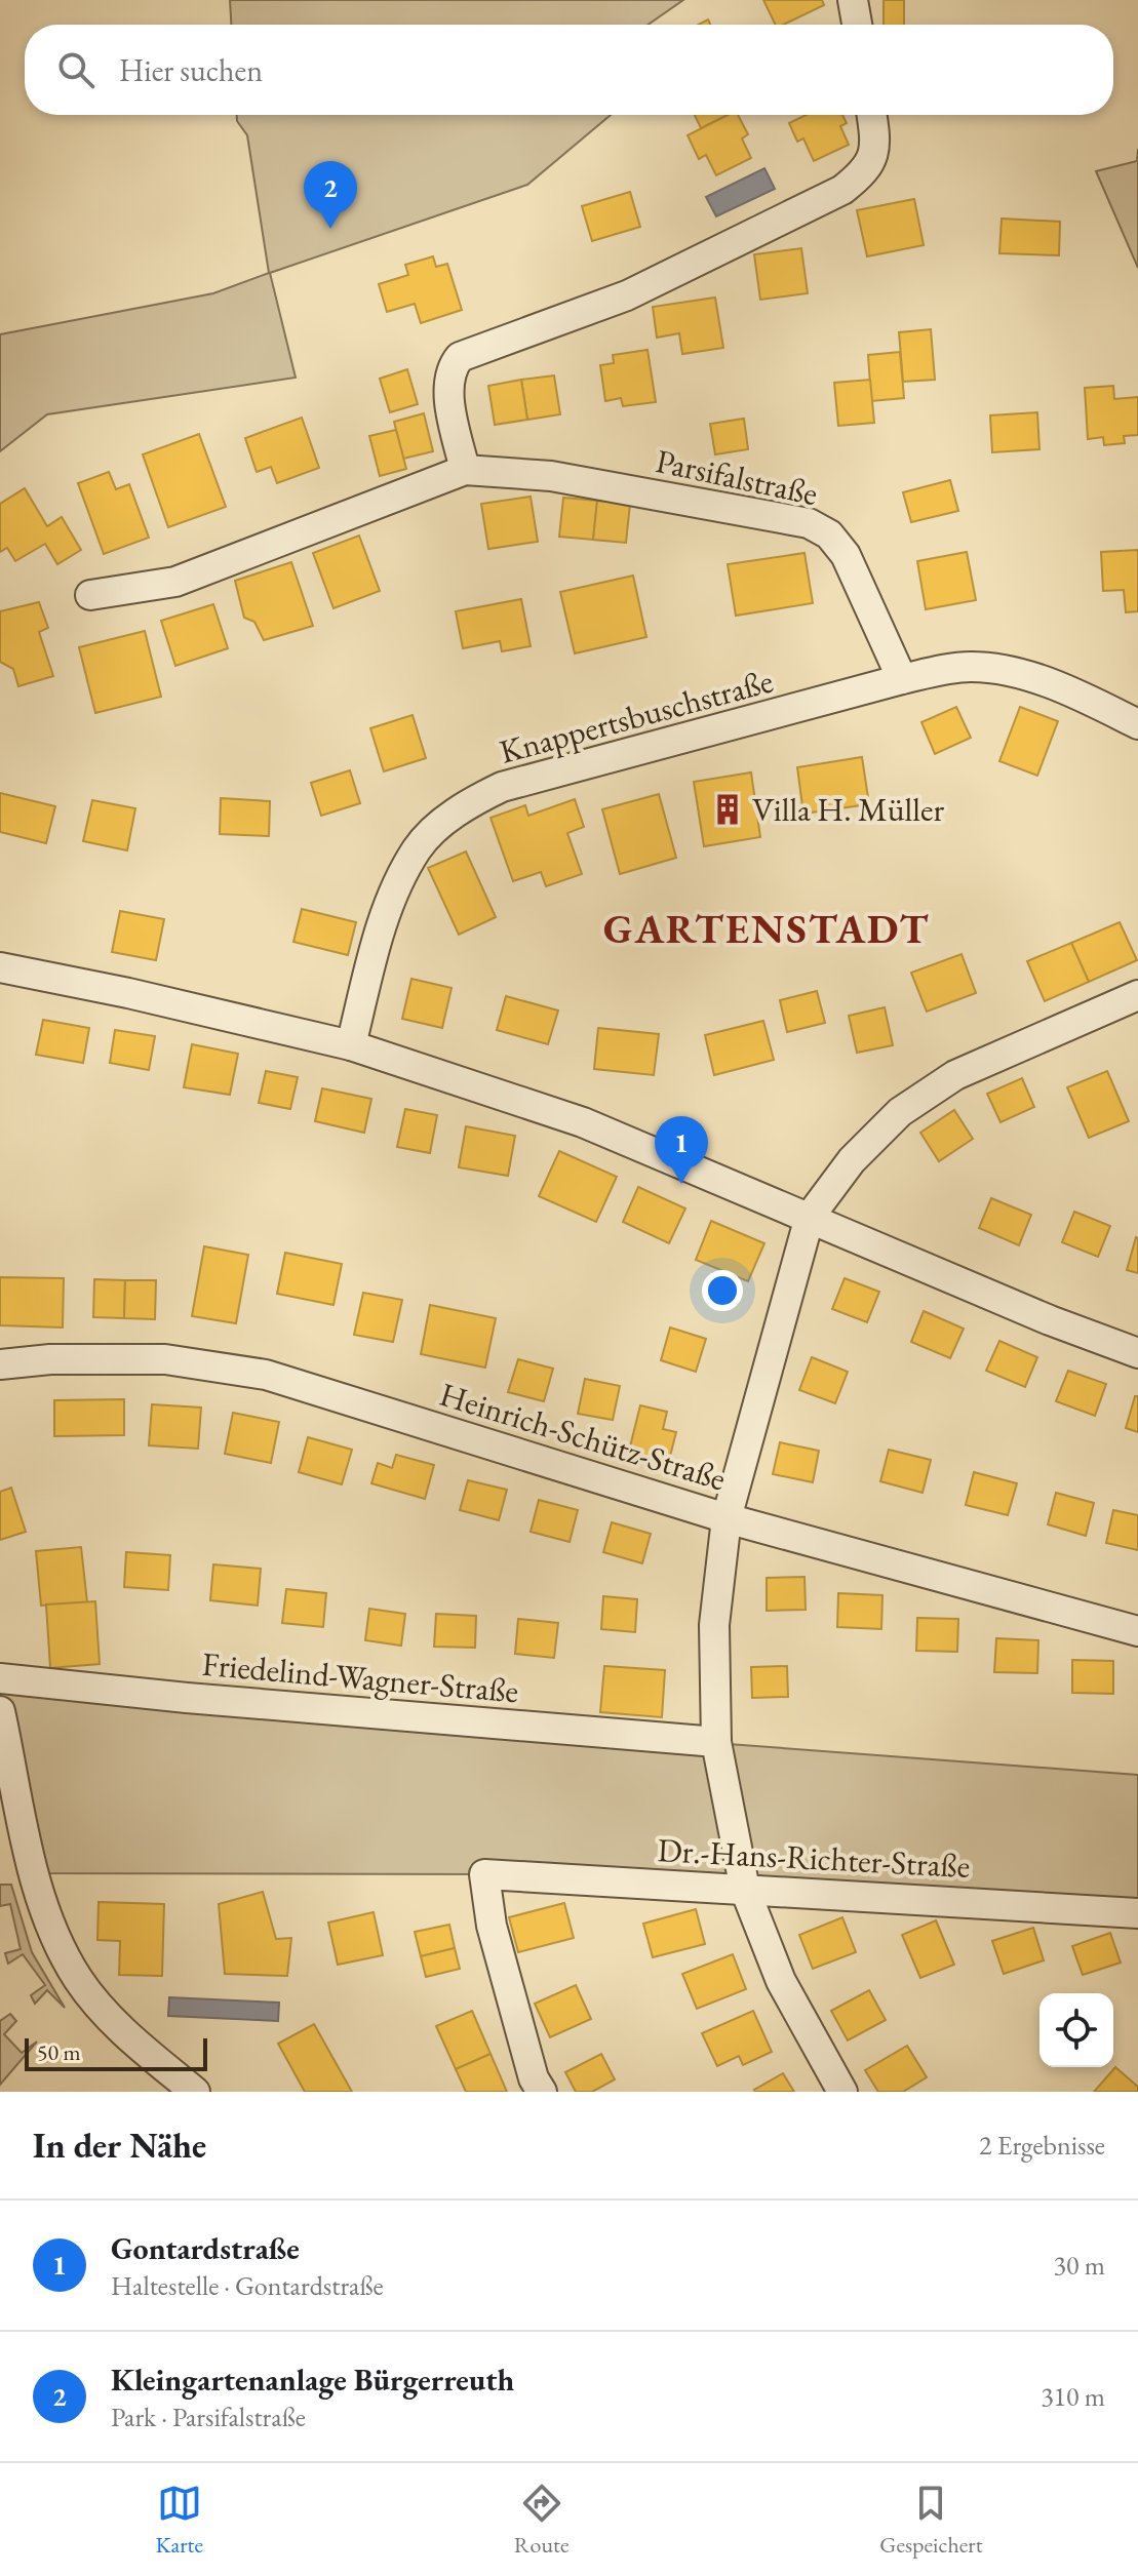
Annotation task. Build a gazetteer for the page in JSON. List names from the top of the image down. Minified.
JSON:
{"streets":{"street":["Parsifalstraße","Knappertsbuschstraße","Heinrich-Schütz-Straße","Friedelind-Wagner-Straße","Dr.-Hans-Richter-Straße"]},"crossings":[["Parsifalstraße","Knappertsbuschstraße"]],"districts":["GARTENSTADT"],"places":{"building":["Villa H. Müller"]},"scale_bar":"50 m","page":{"search":"Hier suchen","pins":["2","1"],"scale":"50 m","heading":["In der Nähe","2 Ergebnisse"],"list":[{"mark":"1","name":"Gontardstraße","note":"Haltestelle · Gontardstraße","value":"30 m"},{"mark":"2","name":"Kleingartenanlage Bürgerreuth","note":"Park · Parsifalstraße","value":"310 m"}],"nav":["Karte","Route","Gespeichert"]}}
